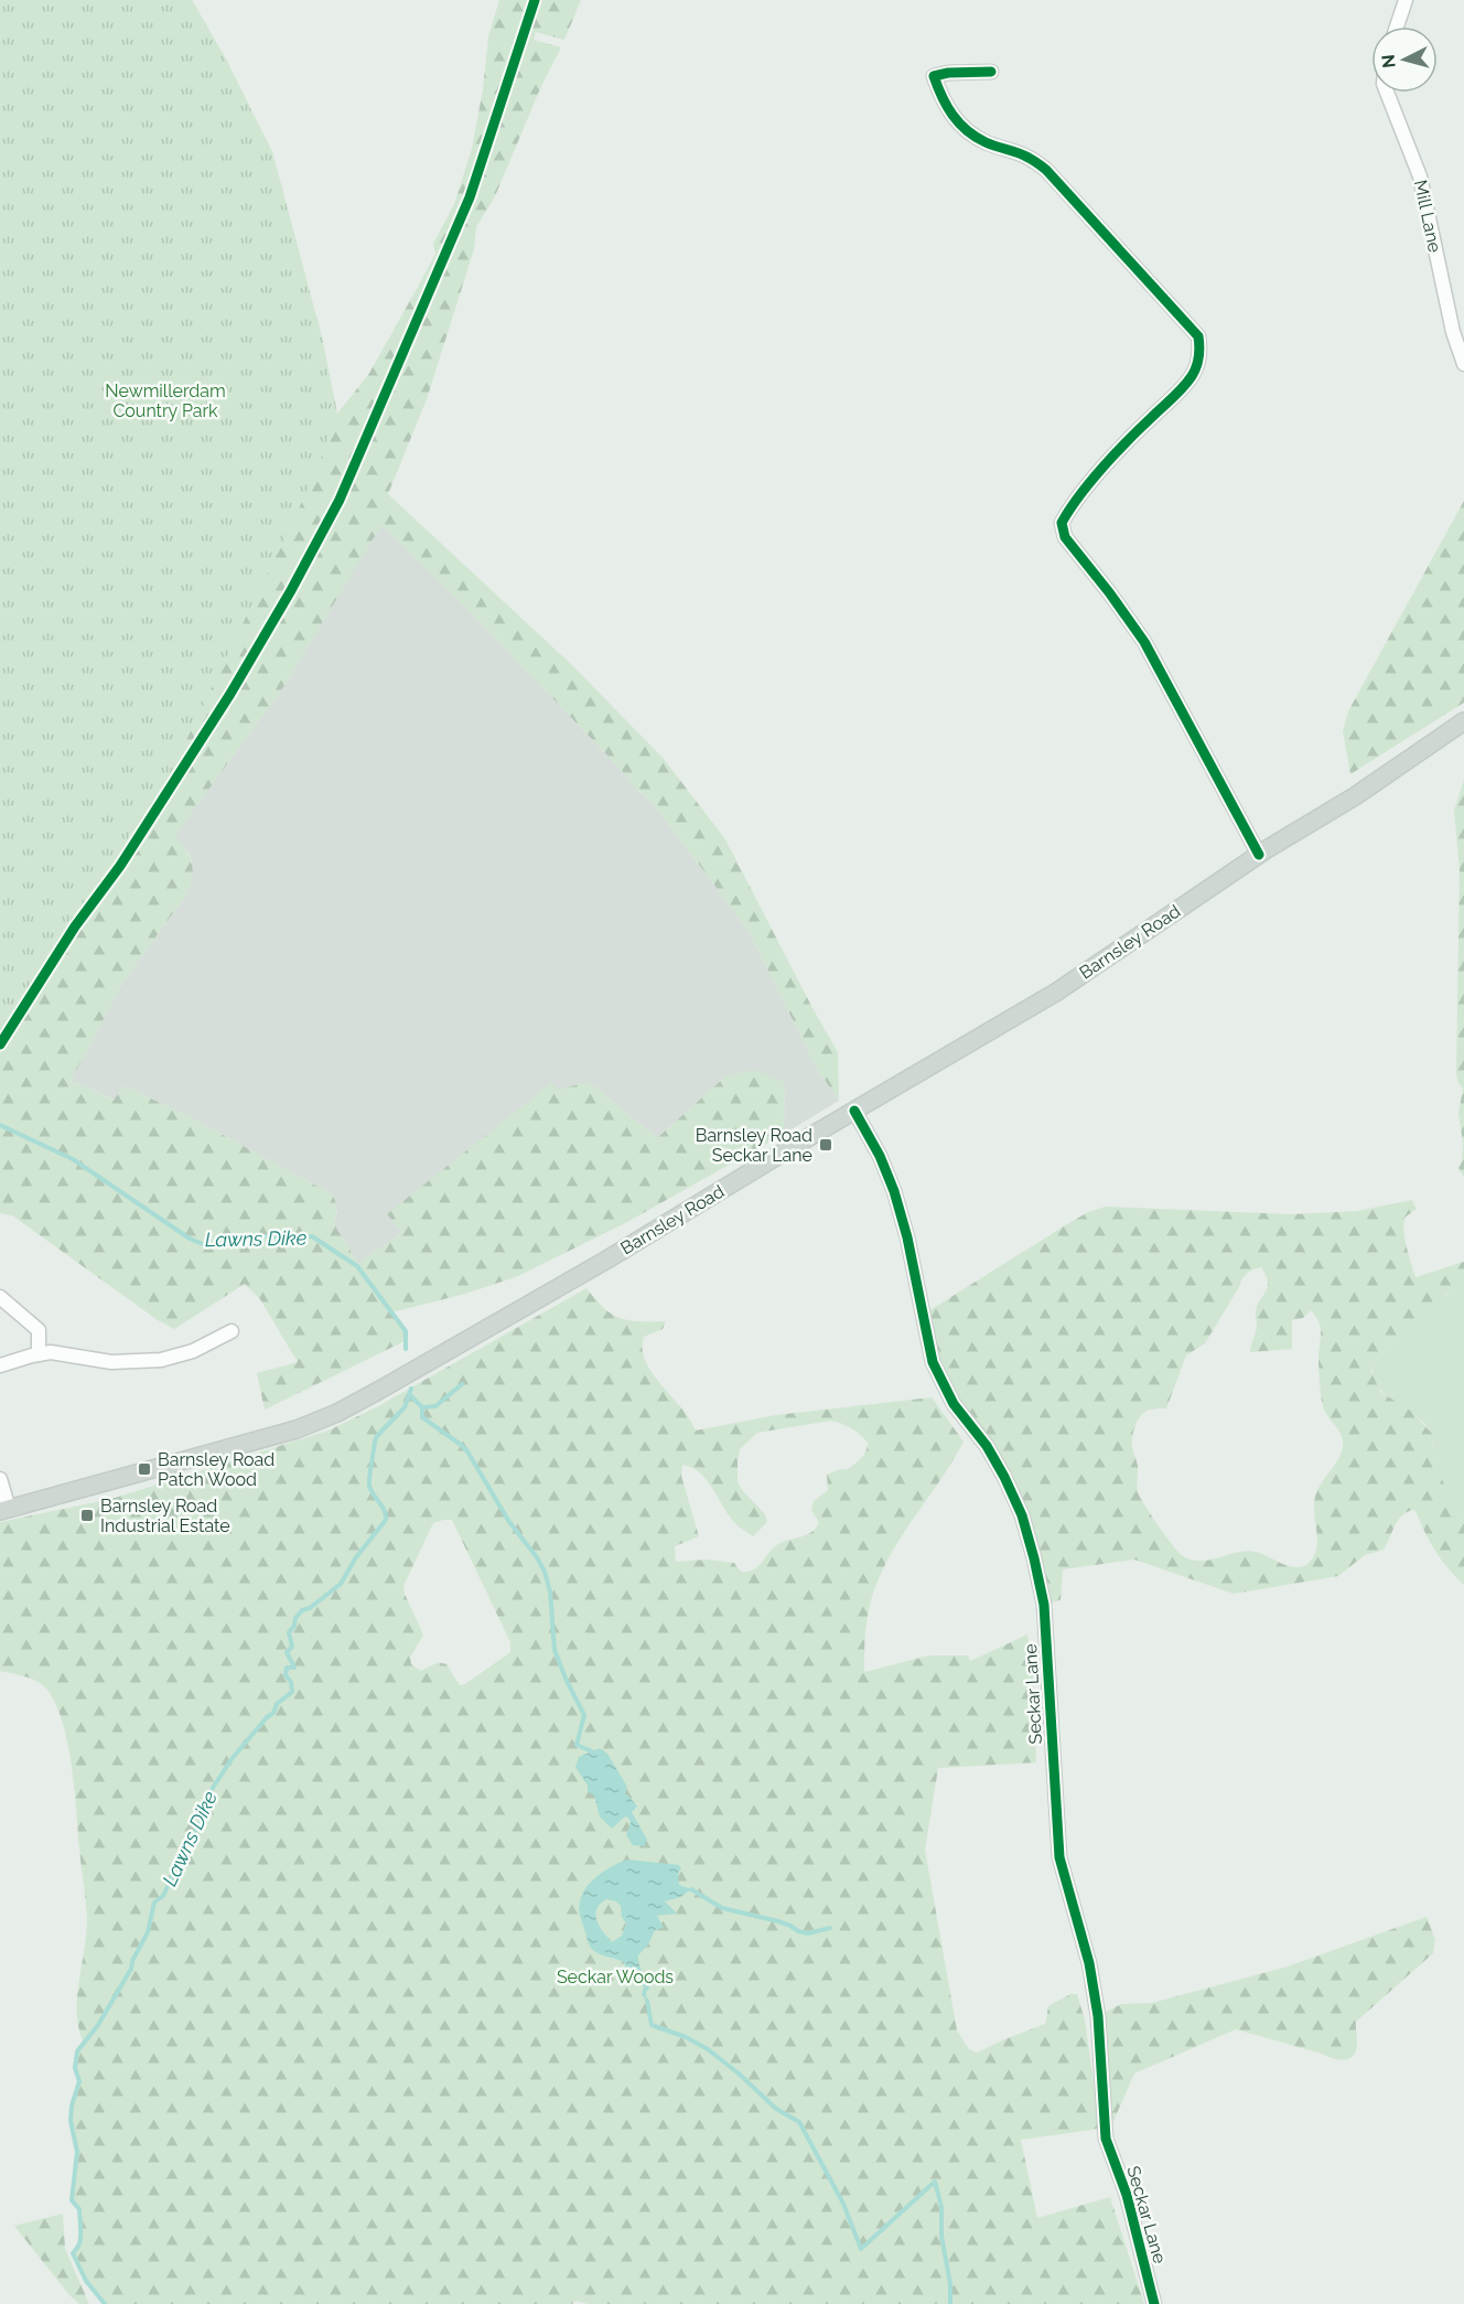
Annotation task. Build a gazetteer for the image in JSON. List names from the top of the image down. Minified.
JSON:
{"streets":{"main road":["Barnsley Road"],"street":["Mill Lane","Seckar Lane"]},"crossings":[["Barnsley Road","Seckar Lane"]],"water":["Lawns Dike"],"parks":["Newmillerdam Country Park","Seckar Woods"],"places":{"transit":["Barnsley Road Seckar Lane","Barnsley Road Patch Wood","Barnsley Road Industrial Estate"]},"north":"left"}
